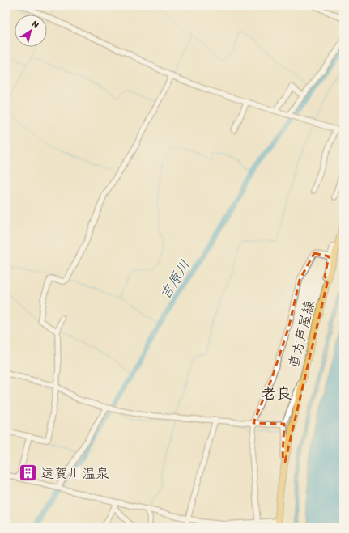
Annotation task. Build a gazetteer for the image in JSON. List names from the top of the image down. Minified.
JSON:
{"streets":{"main road":["直方芦屋線"]},"districts":["老良"],"water":["吉原川"],"places":{"building":["遠賀川温泉"]},"north":"top right"}
